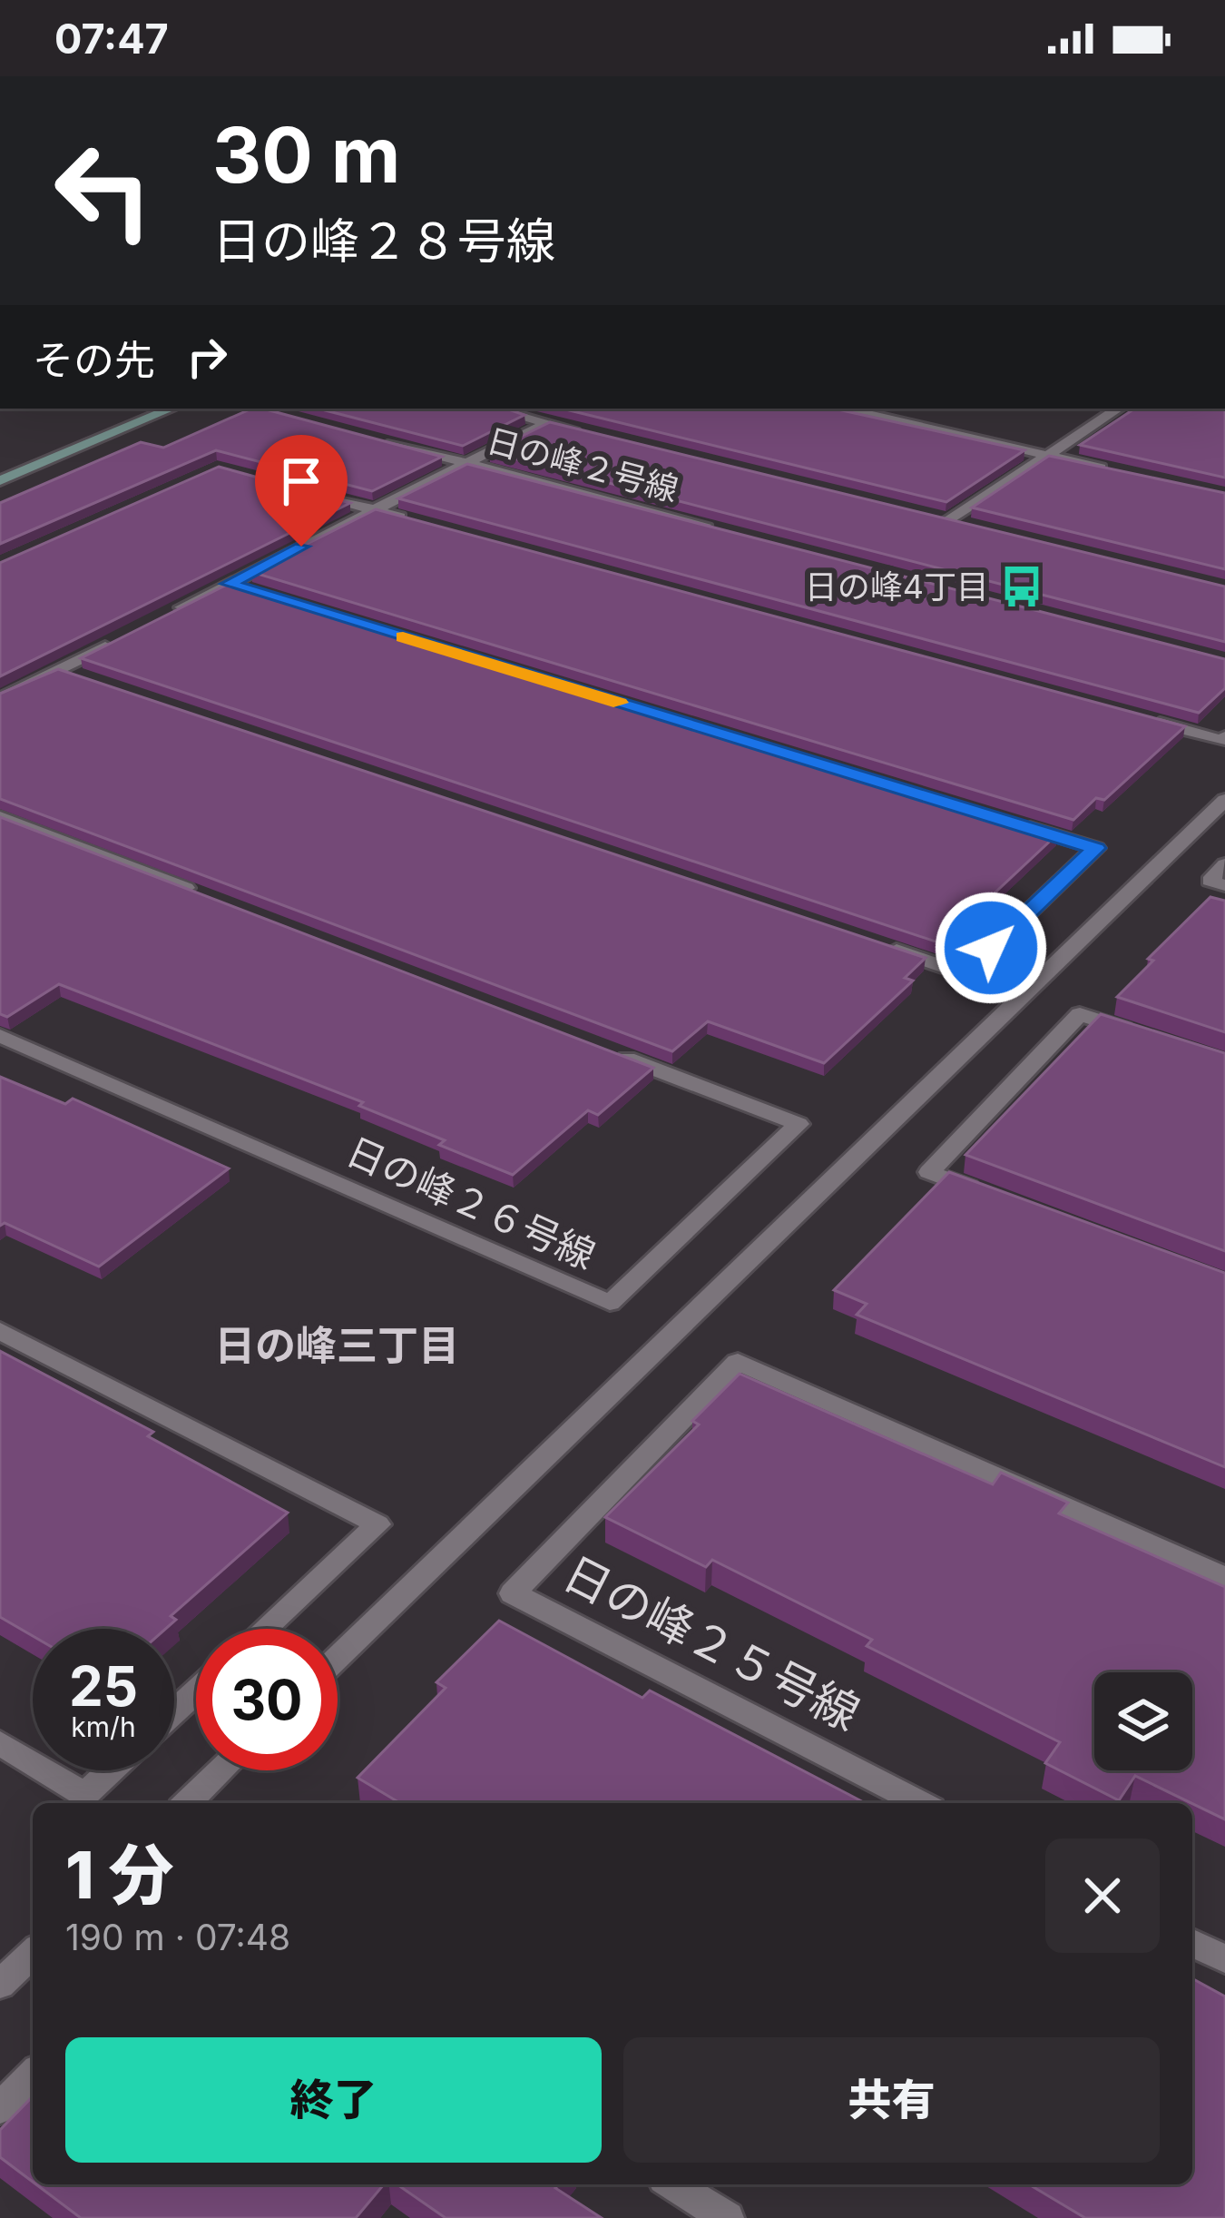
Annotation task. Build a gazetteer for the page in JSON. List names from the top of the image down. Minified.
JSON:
{"streets":{"street":["日の峰２号線","日の峰２６号線","日の峰２５号線"]},"districts":["日の峰三丁目"],"places":{"bus stop":["日の峰4丁目"]},"page":{"status":"07:47","turn":["30 m","日の峰２８号線"],"then":"その先","speed":"25 km/h","limit":"30","heading":["1 分","190 m · 07:48"],"buttons":["終了","共有"]}}
